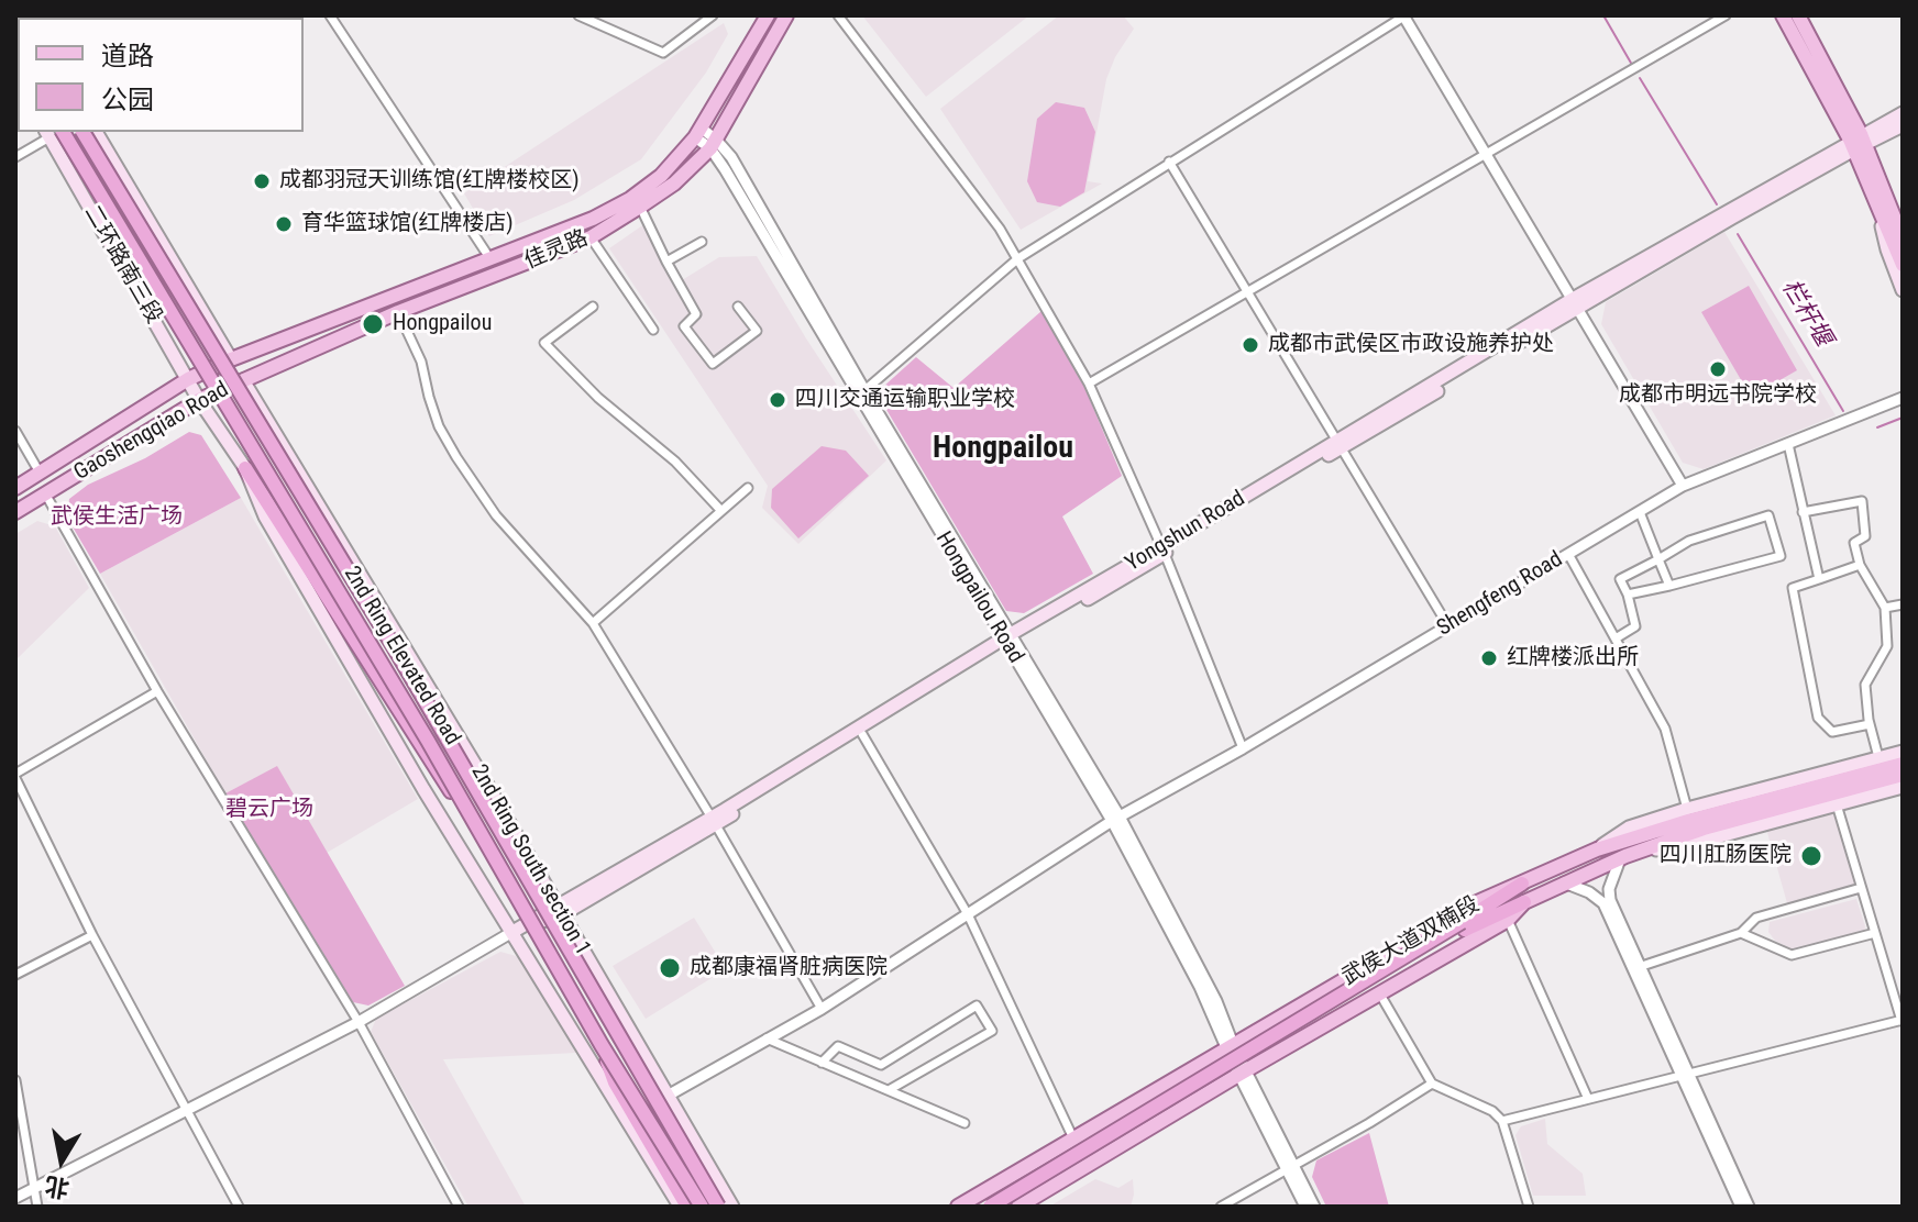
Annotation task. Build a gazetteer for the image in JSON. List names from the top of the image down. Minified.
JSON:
{"streets":{"highway":["2nd Ring Elevated Road"],"main road":["佳灵路","二环路南三段","Gaoshengqiao Road","Yongshun Road","2nd Ring South section 1","武侯大道双楠段"],"street":["Shengfeng Road","Hongpailou Road"]},"crossings":[["佳灵路","二环路南三段"],["佳灵路","Gaoshengqiao Road"],["佳灵路","Hongpailou Road"],["佳灵路","2nd Ring South section 1"],["二环路南三段","Gaoshengqiao Road"],["二环路南三段","2nd Ring Elevated Road"],["Gaoshengqiao Road","2nd Ring South section 1"],["Yongshun Road","Hongpailou Road"],["Yongshun Road","2nd Ring South section 1"],["Shengfeng Road","Hongpailou Road"],["Shengfeng Road","2nd Ring South section 1"],["Hongpailou Road","武侯大道双楠段"]],"districts":["Hongpailou"],"water":["栏杆堰"],"parks":["武侯生活广场","碧云广场"],"places":["成都羽冠天训练馆(红牌楼校区)","育华篮球馆(红牌楼店)","Hongpailou","成都市武侯区市政设施养护处","成都市明远书院学校","四川交通运输职业学校","红牌楼派出所","四川肛肠医院","成都康福肾脏病医院"],"legend":["道路","公园"],"north":"bottom"}
